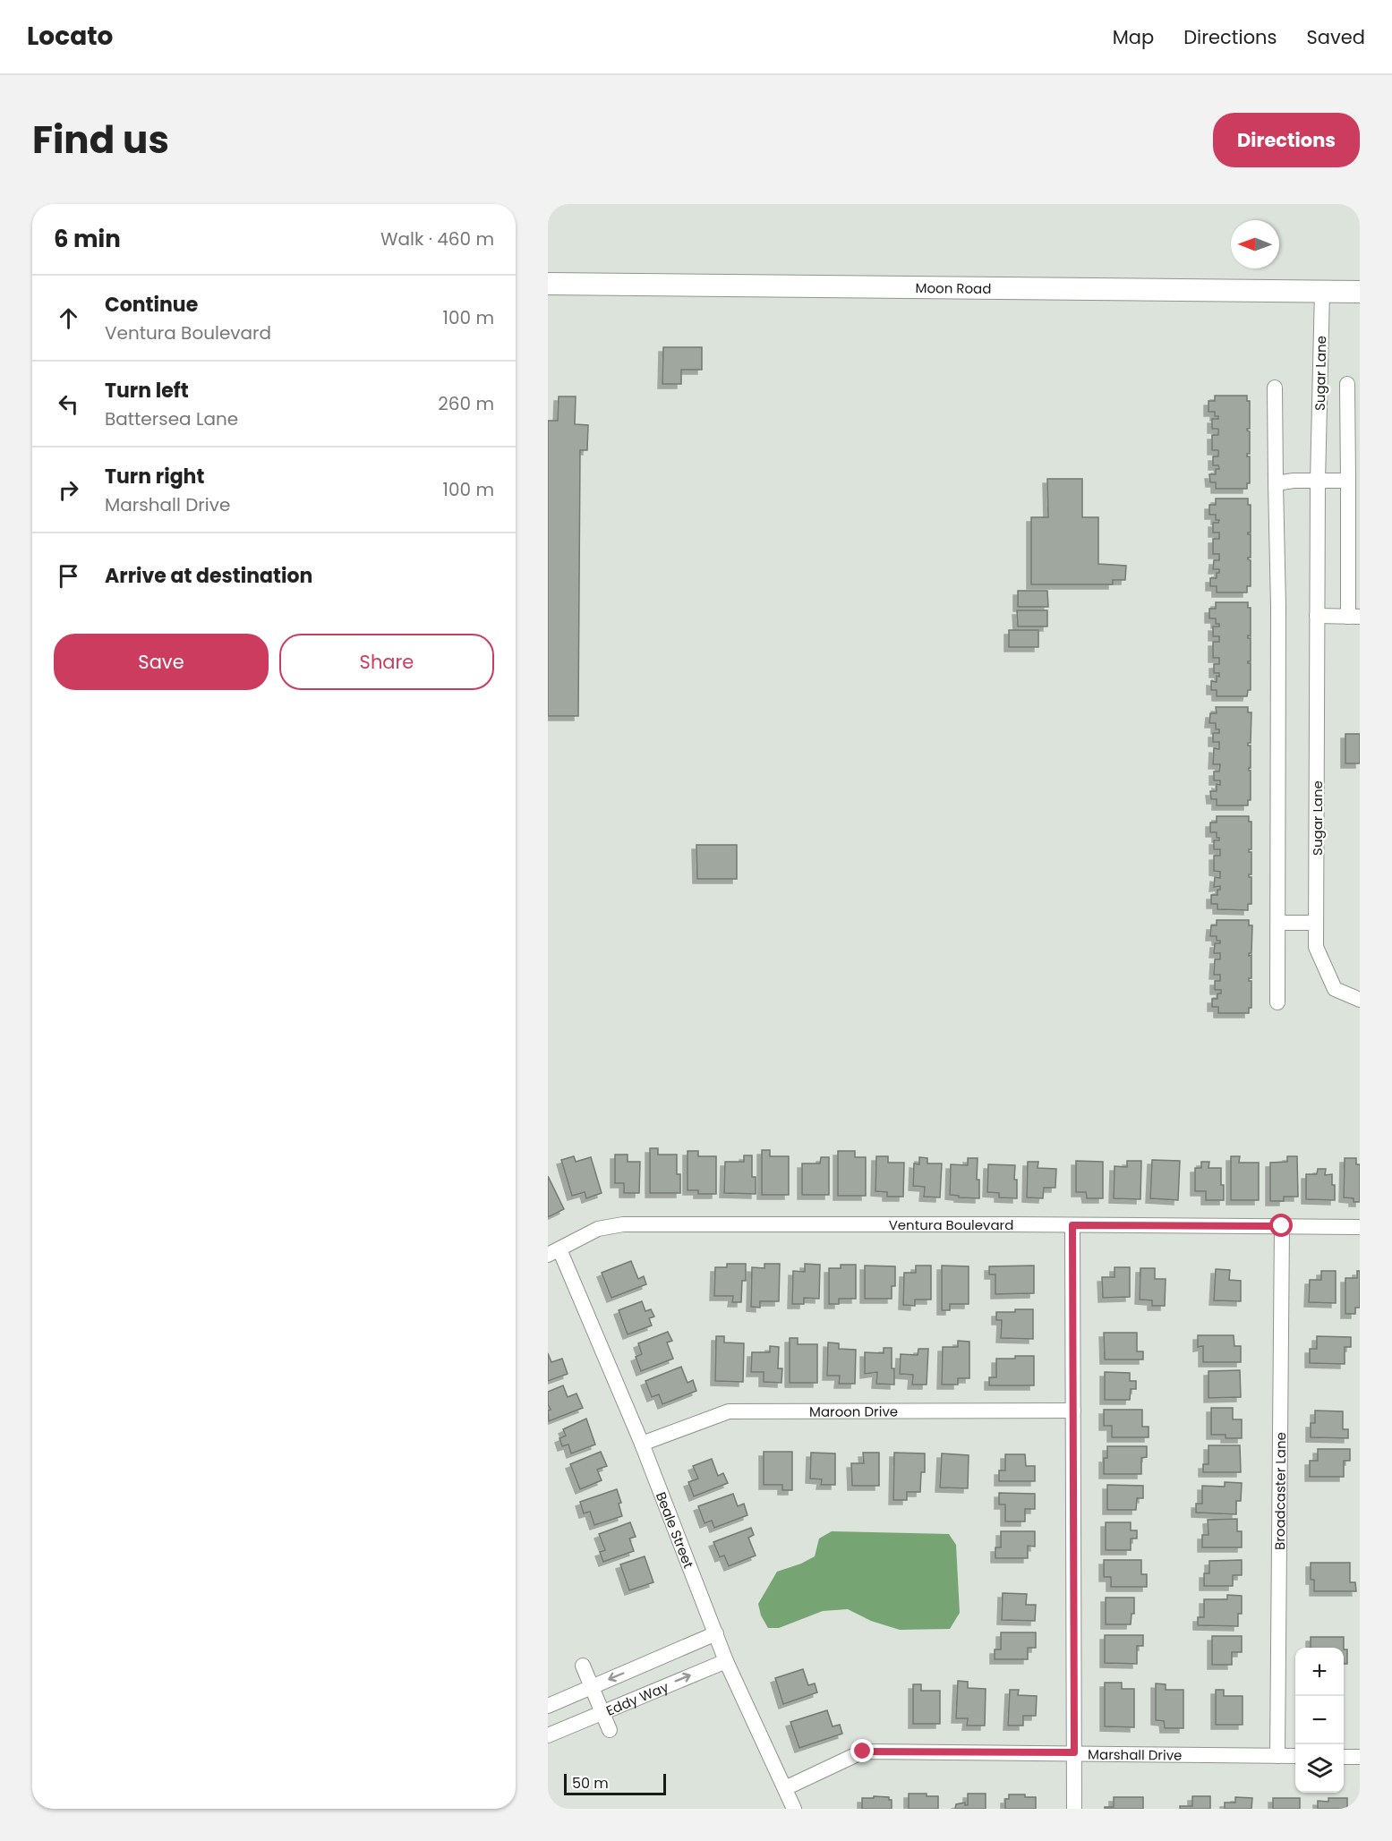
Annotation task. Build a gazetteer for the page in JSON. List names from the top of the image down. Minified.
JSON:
{"streets":{"street":["Moon Road","Sugar Lane","Ventura Boulevard","Maroon Drive","Broadcaster Lane","Beale Street","Eddy Way","Marshall Drive"]},"crossings":[["Moon Road","Sugar Lane"],["Ventura Boulevard","Broadcaster Lane"],["Ventura Boulevard","Beale Street"],["Maroon Drive","Beale Street"],["Broadcaster Lane","Marshall Drive"],["Beale Street","Eddy Way"],["Beale Street","Marshall Drive"]],"scale_bar":"50 m","north":"left","page":{"header":"Locato","nav":["Map","Directions","Saved"],"title":"Find us","buttons":["Directions",["Save","Share"]],"heading":["6 min","Walk · 460 m"],"list":[["Continue","Ventura Boulevard","100 m"],["Turn left","Battersea Lane","260 m"],["Turn right","Marshall Drive","100 m"],"Arrive at destination"],"map_buttons":["+","−"],"scale":"50 m"}}
